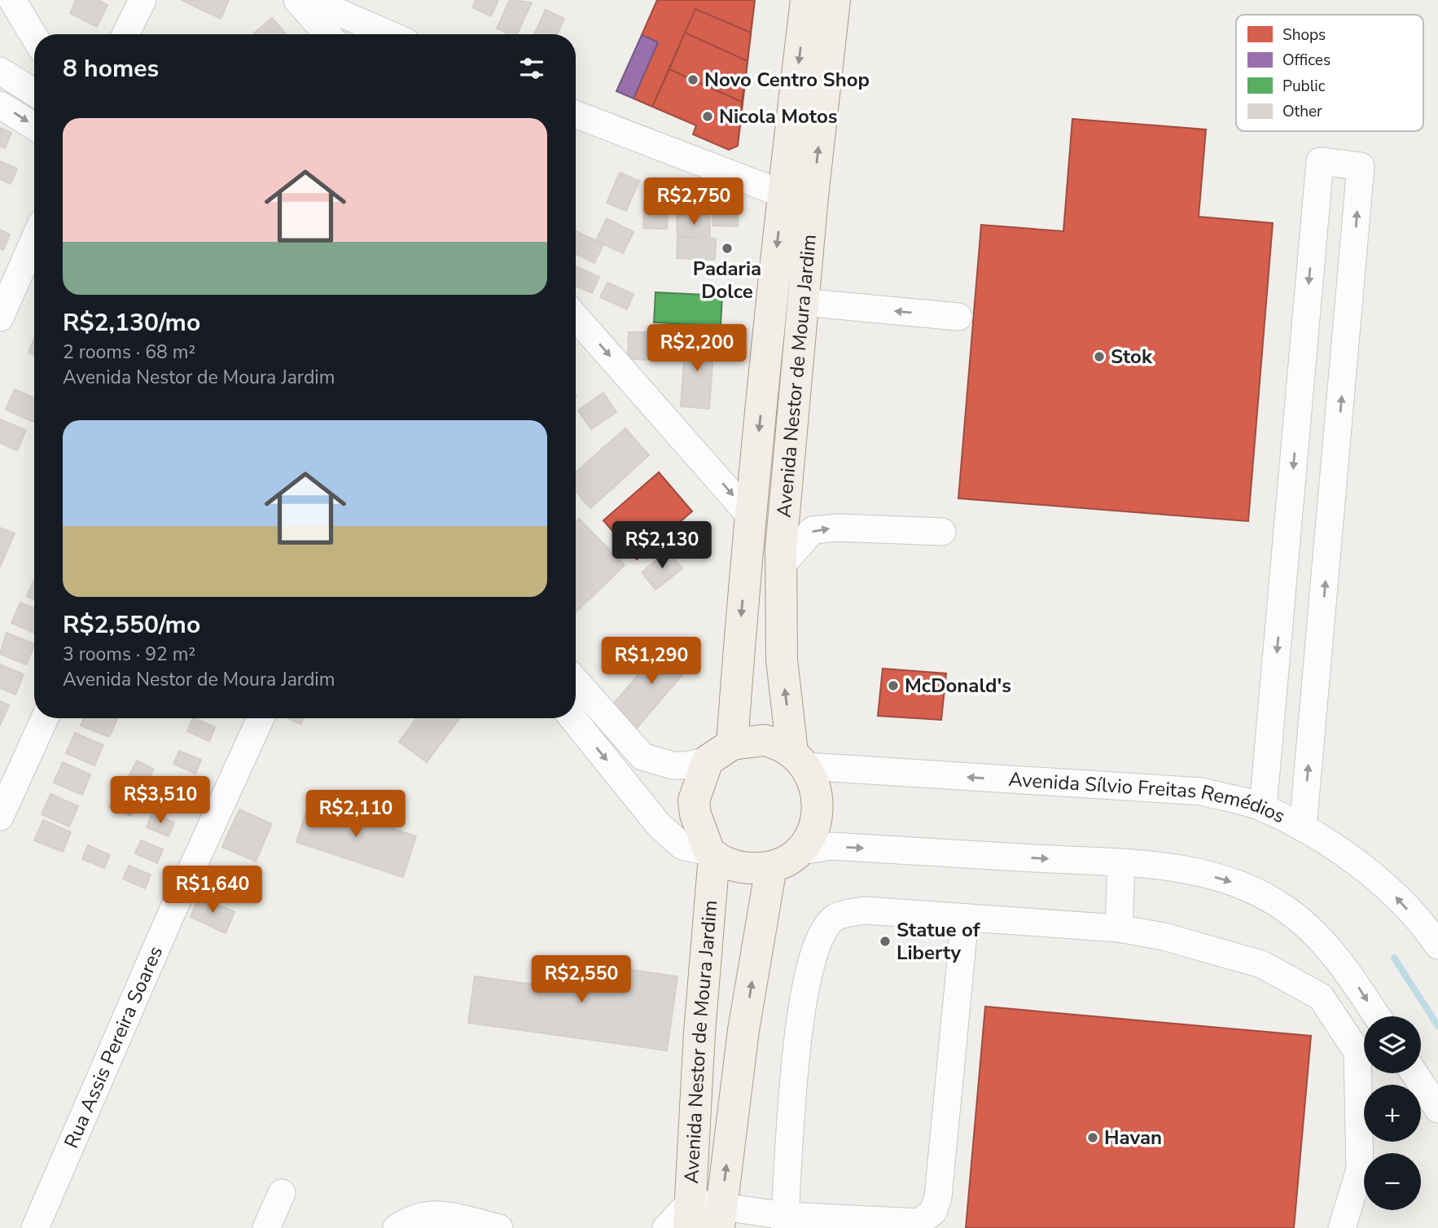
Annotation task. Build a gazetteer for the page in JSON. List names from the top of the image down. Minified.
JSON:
{"streets":{"main road":["Avenida Nestor de Moura Jardim"],"street":["Avenida Sílvio Freitas Remédios","Rua Assis Pereira Soares"]},"crossings":[["Avenida Nestor de Moura Jardim","Avenida Sílvio Freitas Remédios"]],"places":["Novo Centro Shop","Nicola Motos","Padaria Dolce","Stok","McDonald's","Statue of Liberty","Havan"],"legend":["Shops","Offices","Public","Other"],"page":{"heading":"8 homes","list":[{"name":"R$2,130/mo","note":"2 rooms · 68 m² · Avenida Nestor de Moura Jardim"},{"name":"R$2,550/mo","note":"3 rooms · 92 m² · Avenida Nestor de Moura Jardim"}],"price":["R$2,750","R$2,200","R$2,130","R$1,290","R$3,510","R$2,110","R$1,640","R$2,550"],"map_buttons":["+","−"]}}
